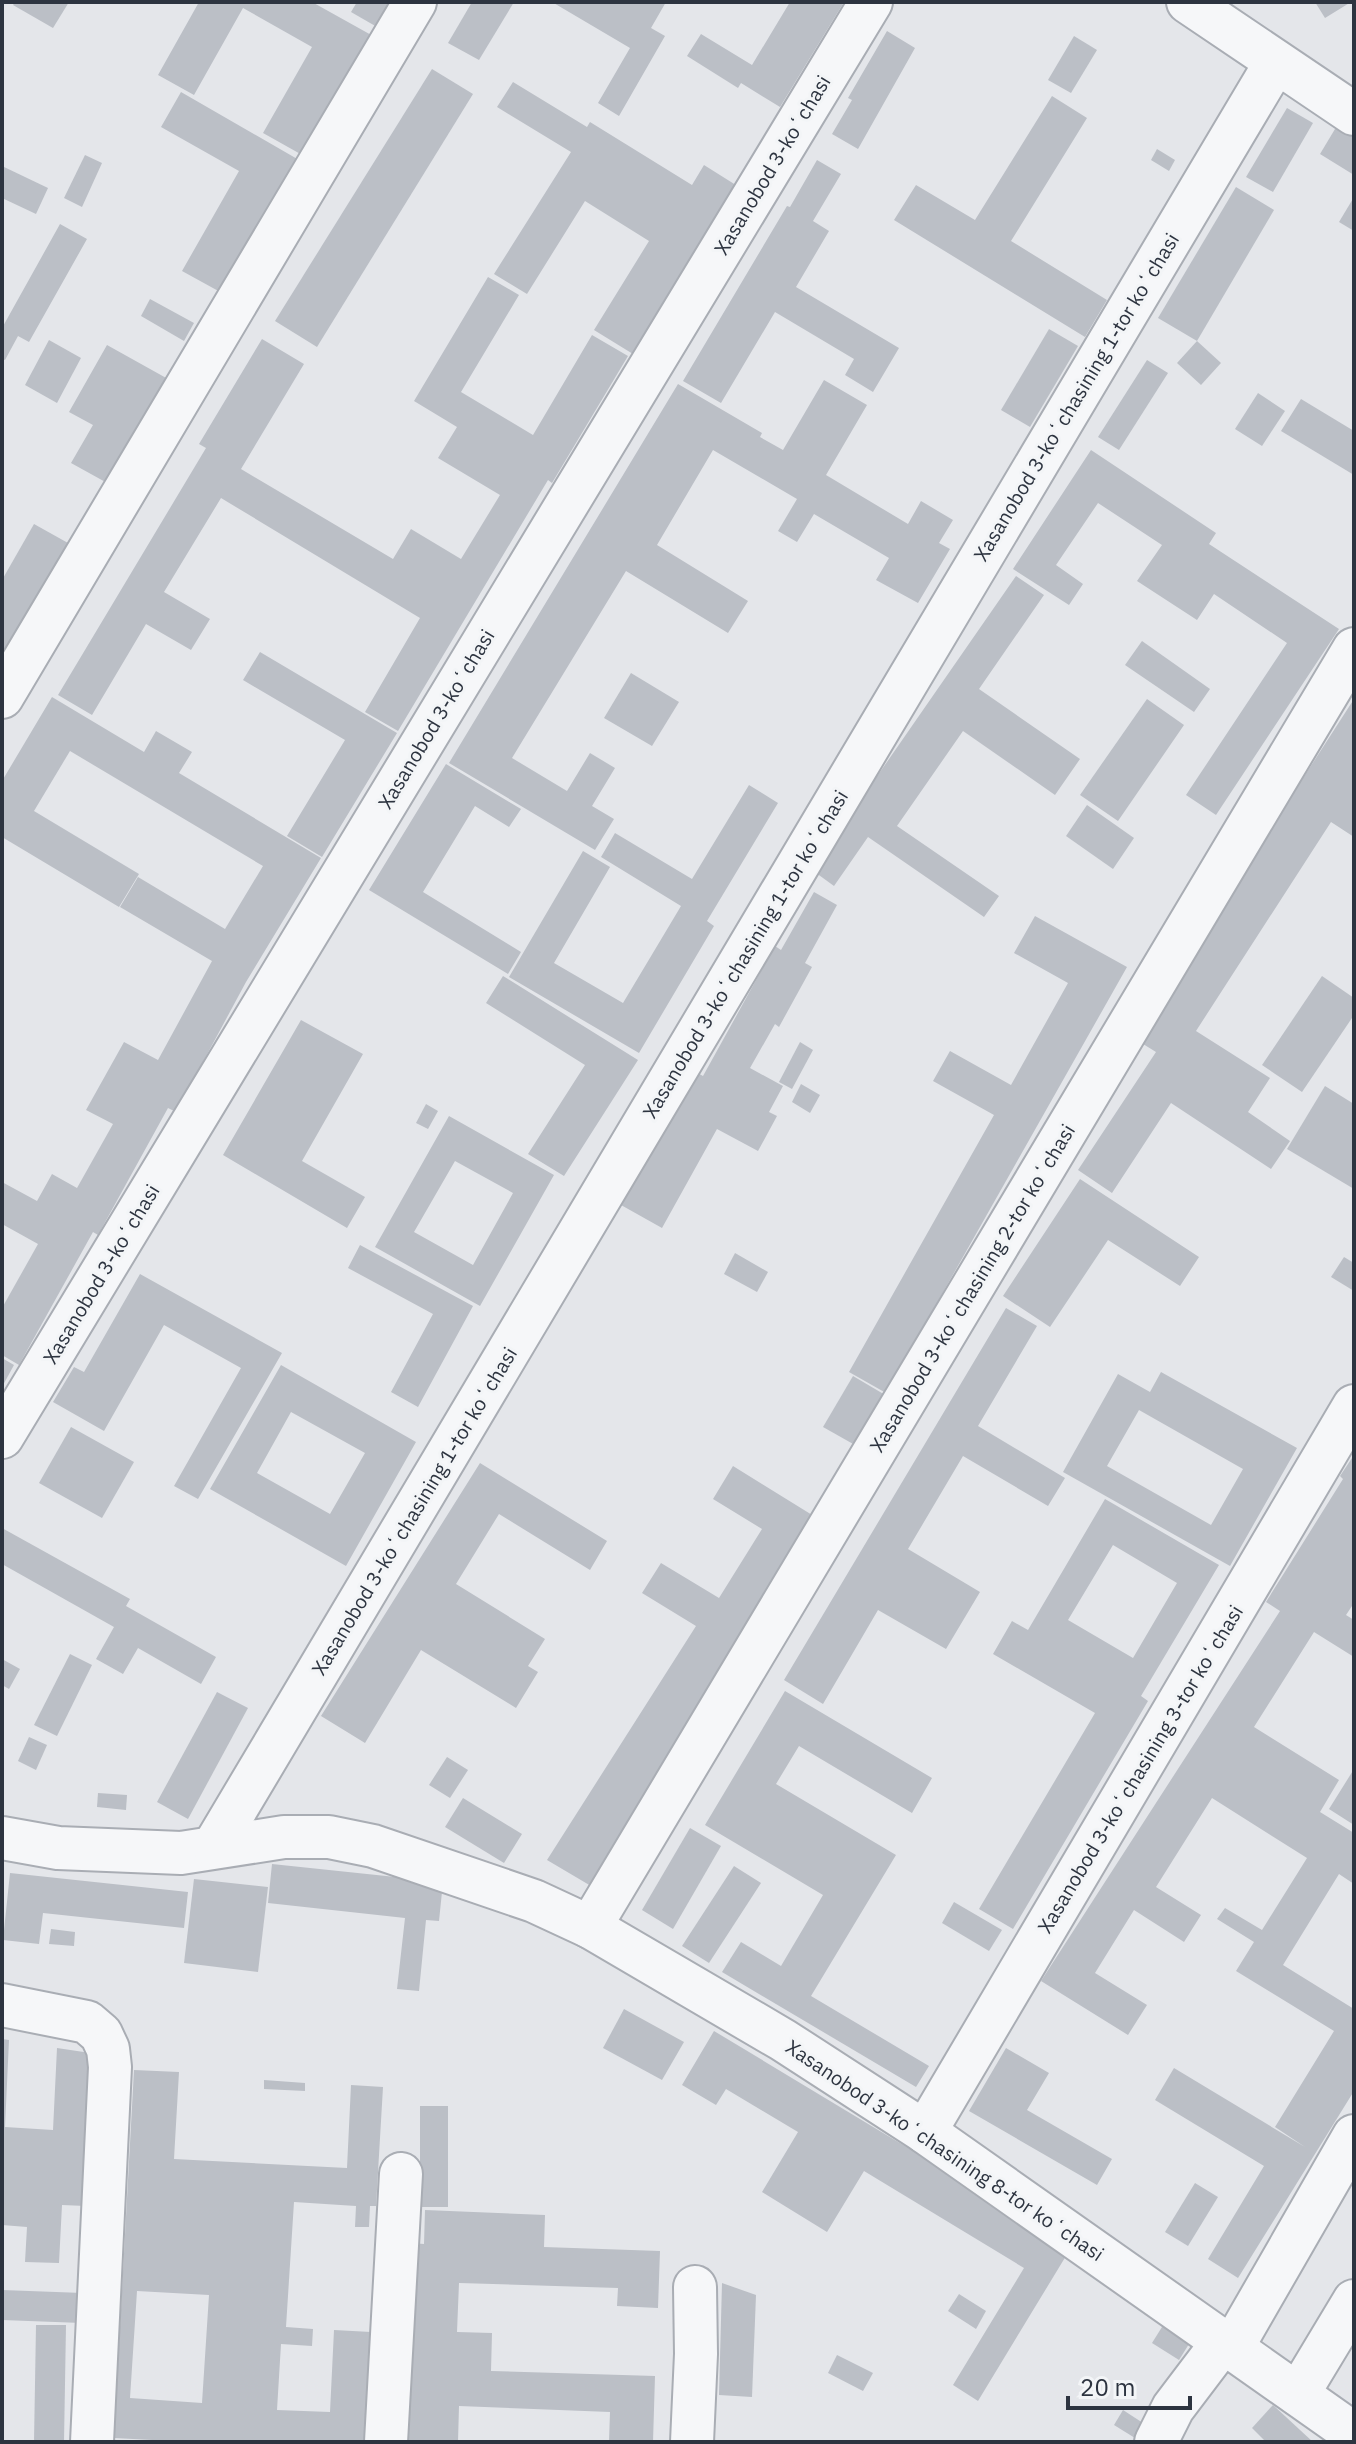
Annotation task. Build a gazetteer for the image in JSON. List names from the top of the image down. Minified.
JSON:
{"streets":{"street":["Xasanobod 3-koʻchasi","Xasanobod 3-koʻchasining 1-tor koʻchasi","Xasanobod 3-koʻchasining 2-tor koʻchasi","Xasanobod 3-koʻchasining 3-tor koʻchasi","Xasanobod 3-koʻchasining 8-tor koʻchasi"]},"crossings":[["Xasanobod 3-koʻchasining 1-tor koʻchasi","Xasanobod 3-koʻchasining 8-tor koʻchasi"],["Xasanobod 3-koʻchasining 2-tor koʻchasi","Xasanobod 3-koʻchasining 8-tor koʻchasi"],["Xasanobod 3-koʻchasining 3-tor koʻchasi","Xasanobod 3-koʻchasining 8-tor koʻchasi"]],"scale_bar":"20 m"}
